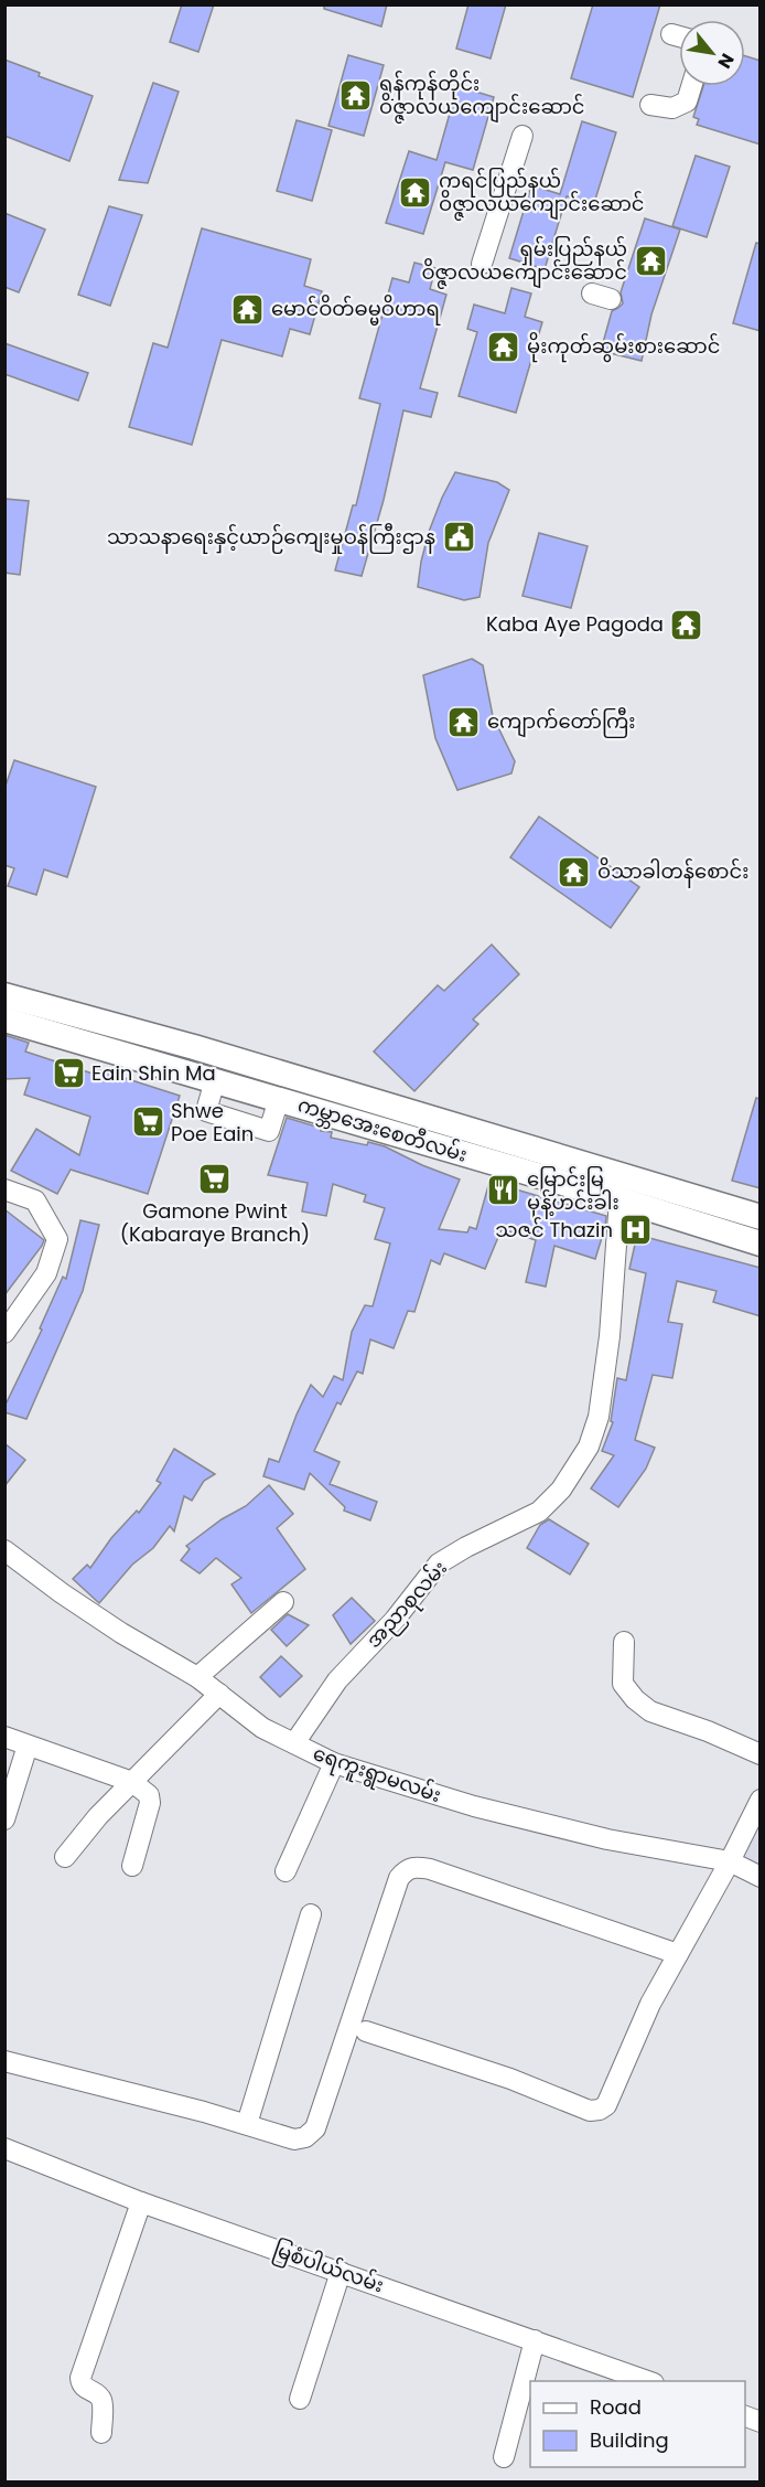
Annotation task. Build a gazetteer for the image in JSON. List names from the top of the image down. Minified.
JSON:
{"streets":{"main road":["ကမ္ဘာအေးစေတီလမ်း"],"street":["အညာစုလမ်း","ရေကူးရွာမလမ်း","မြစံပါယ်လမ်း"]},"crossings":[["ကမ္ဘာအေးစေတီလမ်း","အညာစုလမ်း"],["အညာစုလမ်း","ရေကူးရွာမလမ်း"]],"places":{"temple":["ရန်ကုန်တိုင်း ဝိဇ္ဇာလယကျောင်းဆောင်","ကရင်ပြည်နယ် ဝိဇ္ဇာလယကျောင်းဆောင်","ရှမ်းပြည်နယ် ဝိဇ္ဇာလယကျောင်းဆောင်","မောင်ဝိတ်ဓမ္မဝိဟာရ","မိုးကုတ်ဆွမ်းစားဆောင်","Kaba Aye Pagoda","ကျောက်တော်ကြီး","ဝိသာခါတန်စောင်း"],"public building":["သာသနာရေးနှင့်ယာဉ်ကျေးမှုဝန်ကြီးဌာန"],"supermarket":["Eain Shin Ma","Shwe Poe Eain","Gamone Pwint (Kabaraye Branch)"],"restaurant":["မြောင်းမြ မုန့်ဟင်းခါး"],"hospital":["သဇင် Thazin"]},"legend":["Road","Building"],"north":"bottom right"}
